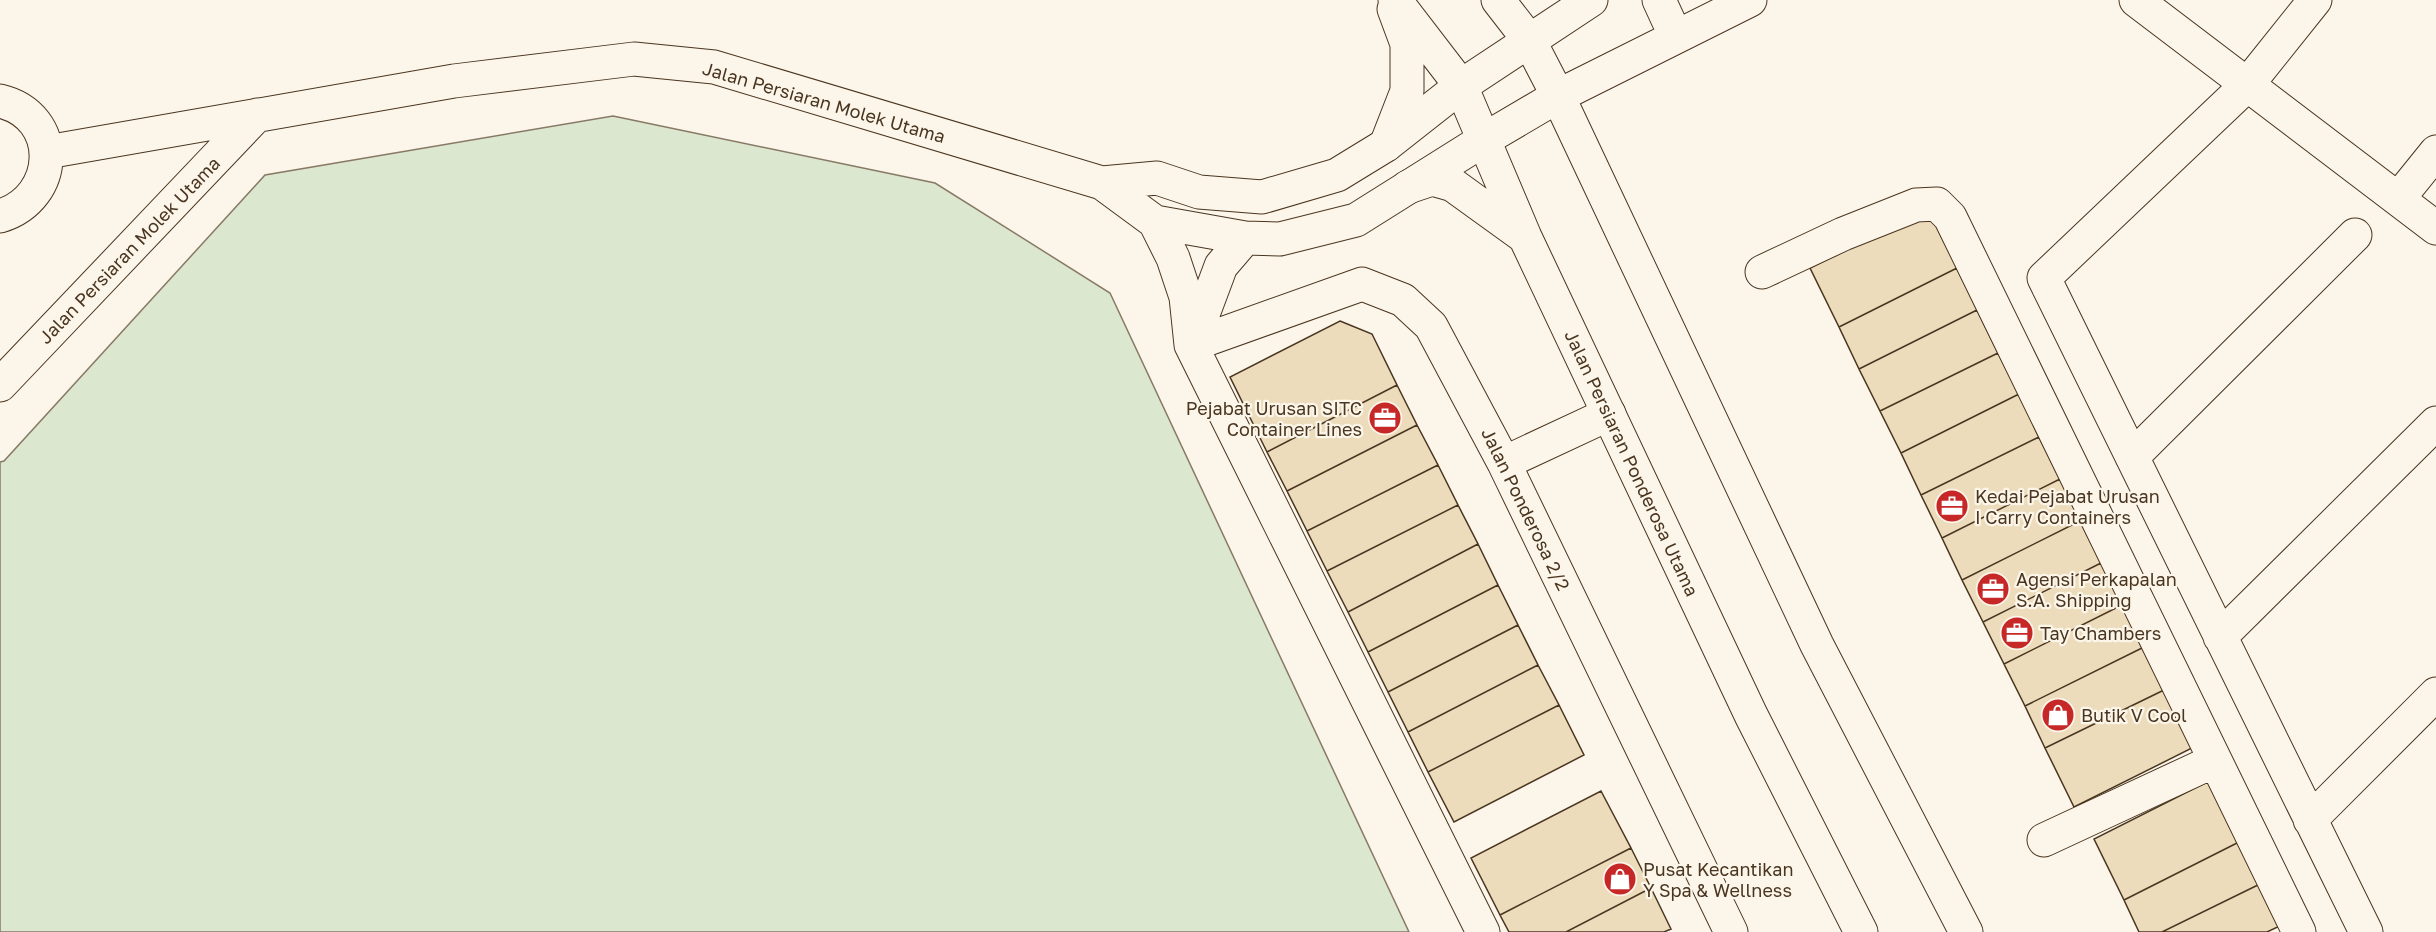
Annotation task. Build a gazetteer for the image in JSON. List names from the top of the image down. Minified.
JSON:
{"streets":{"street":["Jalan Persiaran Molek Utama","Jalan Persiaran Ponderosa Utama","Jalan Ponderosa 2/2"]},"crossings":[["Jalan Persiaran Molek Utama","Jalan Persiaran Ponderosa Utama"]],"places":{"office":["Pejabat Urusan SITC Container Lines","Kedai Pejabat Urusan I Carry Containers","Agensi Perkapalan S.A. Shipping","Tay Chambers"],"shop":["Butik V Cool","Pusat Kecantikan Y Spa & Wellness"]}}
